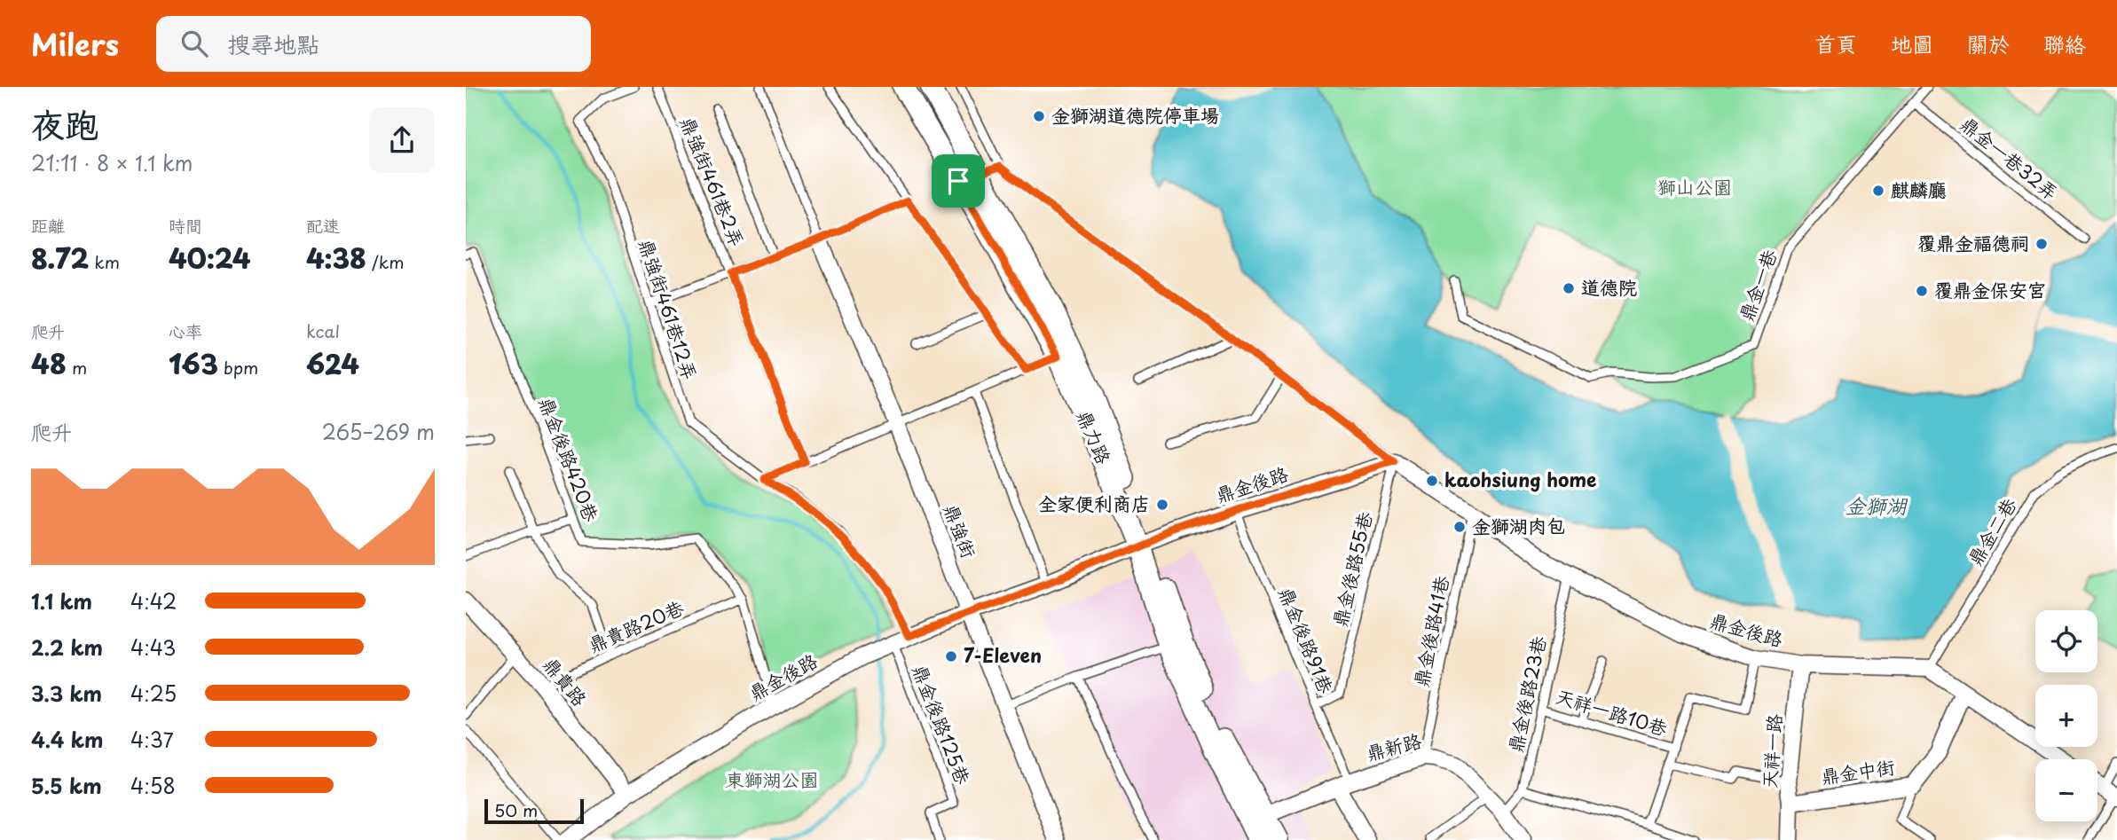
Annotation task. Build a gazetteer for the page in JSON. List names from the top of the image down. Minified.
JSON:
{"streets":{"street":["鼎力路","鼎金後路","鼎強街","鼎貴路","鼎新路","天祥一路","鼎金中街"],"lane":["鼎金一巷32弄","鼎強街461巷2弄","鼎金一巷","鼎強街461巷12弄","鼎金後路420巷","鼎金二巷","鼎金後路55巷","鼎貴路20巷","鼎金後路41巷","鼎金後路91巷","鼎金後路23巷","天祥一路10巷","鼎金後路125巷"]},"crossings":[["鼎金一巷32弄","鼎金一巷"],["鼎強街461巷12弄","鼎金後路"],["鼎力路","鼎金後路"],["鼎力路","鼎新路"],["鼎金後路420巷","鼎金後路"],["鼎金後路420巷","鼎貴路20巷"],["鼎金後路","鼎強街"],["鼎金後路","鼎金二巷"],["鼎金後路","鼎金後路55巷"],["鼎金後路","鼎金後路41巷"],["鼎金後路","鼎金後路91巷"],["鼎金後路","鼎貴路"],["鼎金後路","鼎金後路23巷"],["鼎金後路","鼎金後路125巷"],["鼎金後路","天祥一路"],["鼎金後路55巷","鼎金後路91巷"],["鼎貴路20巷","鼎貴路"],["鼎金後路41巷","鼎新路"],["鼎金後路91巷","鼎新路"],["鼎金後路23巷","天祥一路10巷"],["鼎金後路23巷","鼎新路"],["天祥一路10巷","天祥一路"],["天祥一路","鼎金中街"]],"water":["金獅湖"],"parks":["獅山公園","東獅湖公園"],"places":["金獅湖道德院停車場","麒麟廳","覆鼎金福德祠","道德院","覆鼎金保安宮","kaohsiung home","全家便利商店","金獅湖肉包","7-Eleven"],"scale_bar":"50 m","page":{"header":"Milers","search":"搜尋地點","nav":["首頁","地圖","關於","聯絡"],"heading":["夜跑","21:11 · 8 × 1.1 km"],"stats":[["距離","8.72 km"],["時間","40:24"],["配速","4:38 /km"],["爬升","48 m"],["心率","163 bpm"],["kcal","624"]],"chart":["爬升","265–269 m"],"list":[{"name":"1.1 km","note":"4:42"},{"name":"2.2 km","note":"4:43"},{"name":"3.3 km","note":"4:25"},{"name":"4.4 km","note":"4:37"},{"name":"5.5 km","note":"4:58"}],"map_buttons":["+","−"],"scale":"50 m"}}
